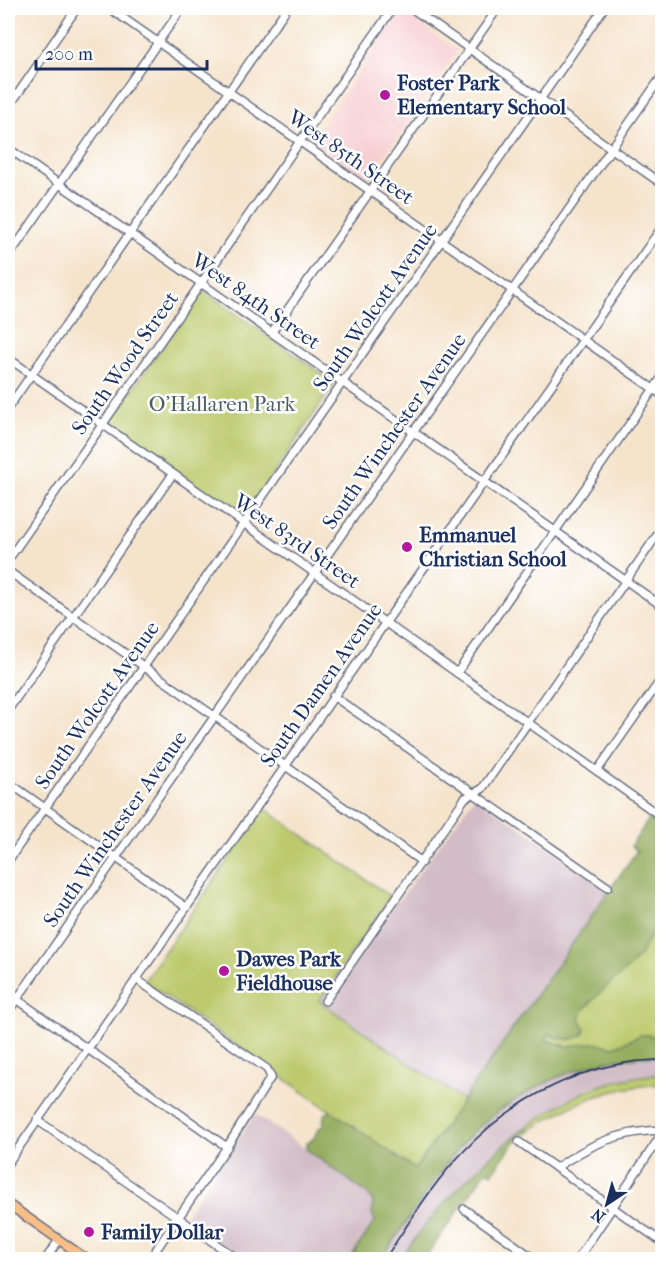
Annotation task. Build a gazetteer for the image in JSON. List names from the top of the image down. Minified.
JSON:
{"streets":{"street":["West 85th Street","West 84th Street","South Wolcott Avenue","South Wood Street","South Winchester Avenue","West 83rd Street","South Damen Avenue"]},"crossings":[["West 85th Street","South Wolcott Avenue"],["West 85th Street","South Wood Street"],["West 85th Street","South Winchester Avenue"],["West 85th Street","South Damen Avenue"],["West 84th Street","South Wolcott Avenue"],["West 84th Street","South Wood Street"],["West 84th Street","South Winchester Avenue"],["West 84th Street","South Damen Avenue"],["South Wolcott Avenue","West 83rd Street"],["South Wood Street","West 83rd Street"],["South Winchester Avenue","West 83rd Street"],["West 83rd Street","South Damen Avenue"]],"parks":["O'Hallaren Park"],"places":["Foster Park Elementary School","Emmanuel Christian School","Dawes Park Fieldhouse","Family Dollar"],"scale_bar":"200 m","north":"bottom left"}
